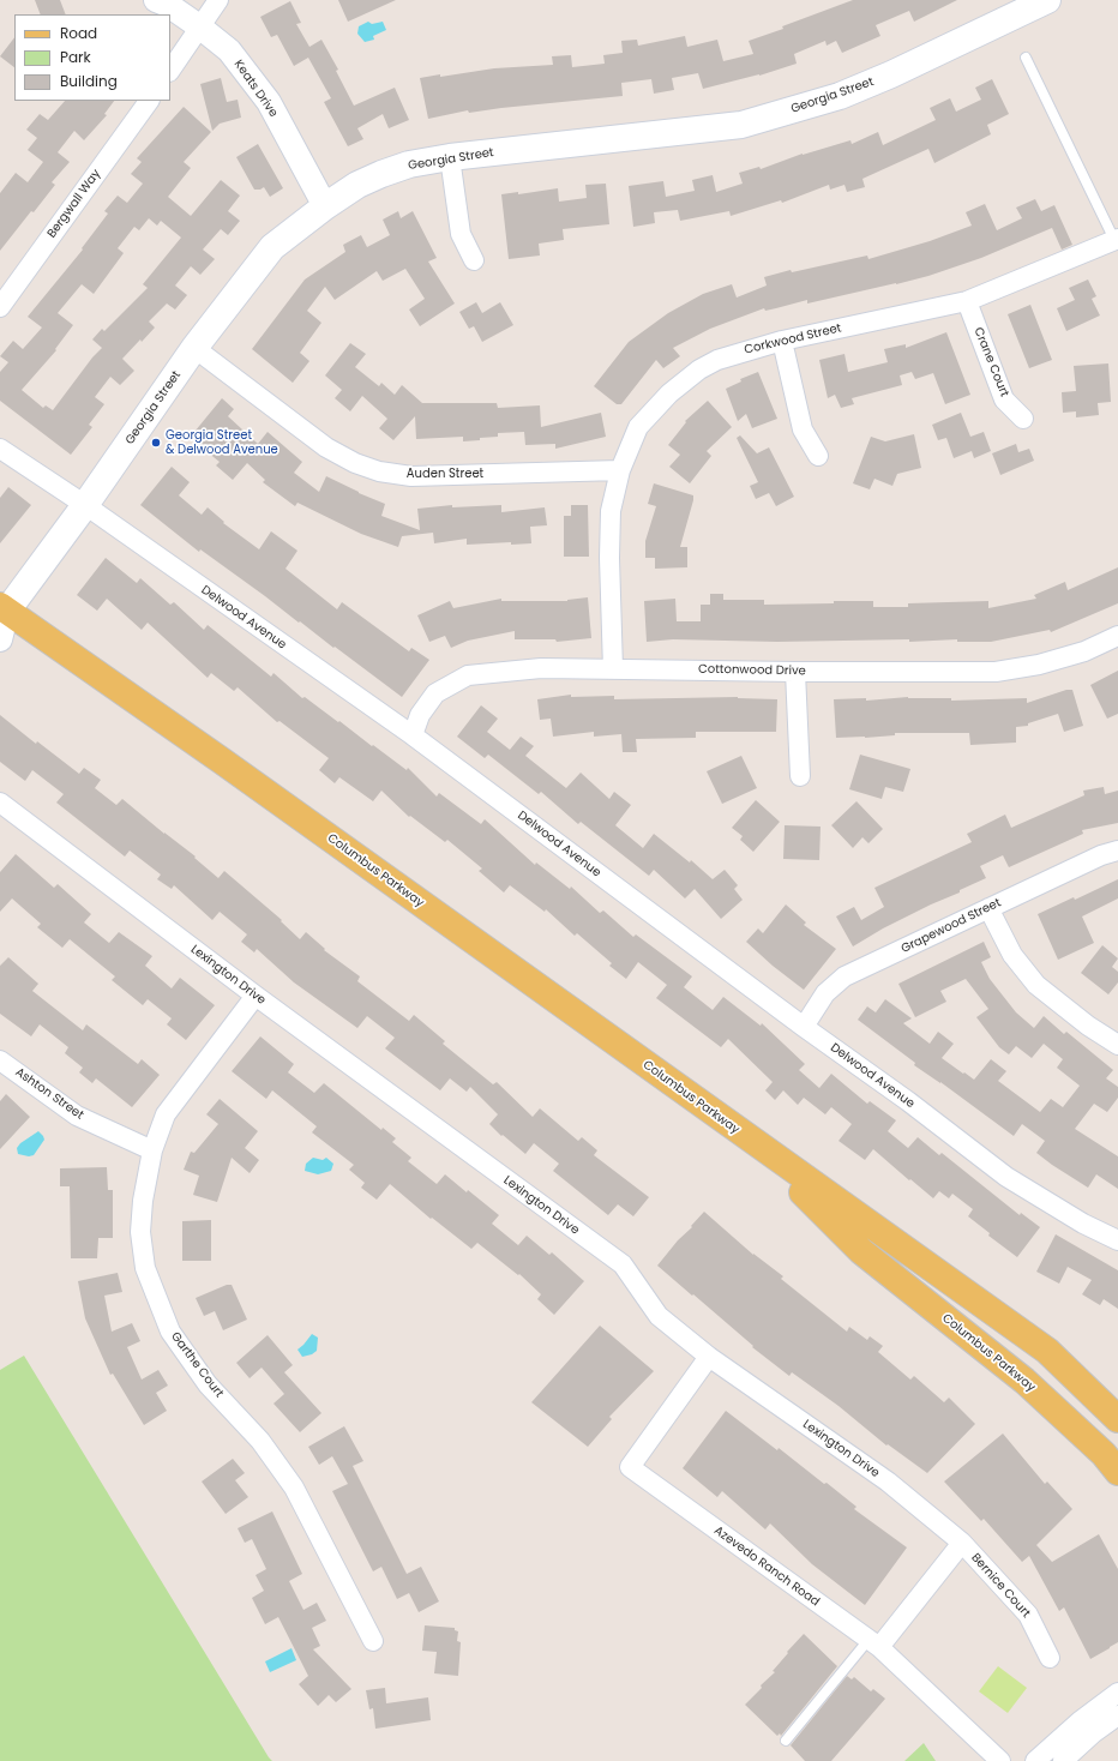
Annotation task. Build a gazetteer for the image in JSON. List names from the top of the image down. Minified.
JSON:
{"streets":{"main road":["Georgia Street","Columbus Parkway"],"street":["Keats Drive","Bergwall Way","Corkwood Street","Crane Court","Auden Street","Delwood Avenue","Cottonwood Drive","Grapewood Street","Lexington Drive","Ashton Street","Garthe Court","Azevedo Ranch Road","Bernice Court"]},"crossings":[["Keats Drive","Georgia Street"],["Georgia Street","Auden Street"],["Georgia Street","Delwood Avenue"],["Georgia Street","Columbus Parkway"],["Corkwood Street","Crane Court"],["Corkwood Street","Auden Street"],["Corkwood Street","Cottonwood Drive"],["Delwood Avenue","Cottonwood Drive"],["Delwood Avenue","Grapewood Street"],["Lexington Drive","Garthe Court"],["Lexington Drive","Azevedo Ranch Road"],["Lexington Drive","Bernice Court"],["Ashton Street","Garthe Court"]],"places":["Georgia Street & Delwood Avenue"],"legend":["Road","Park","Building"]}
